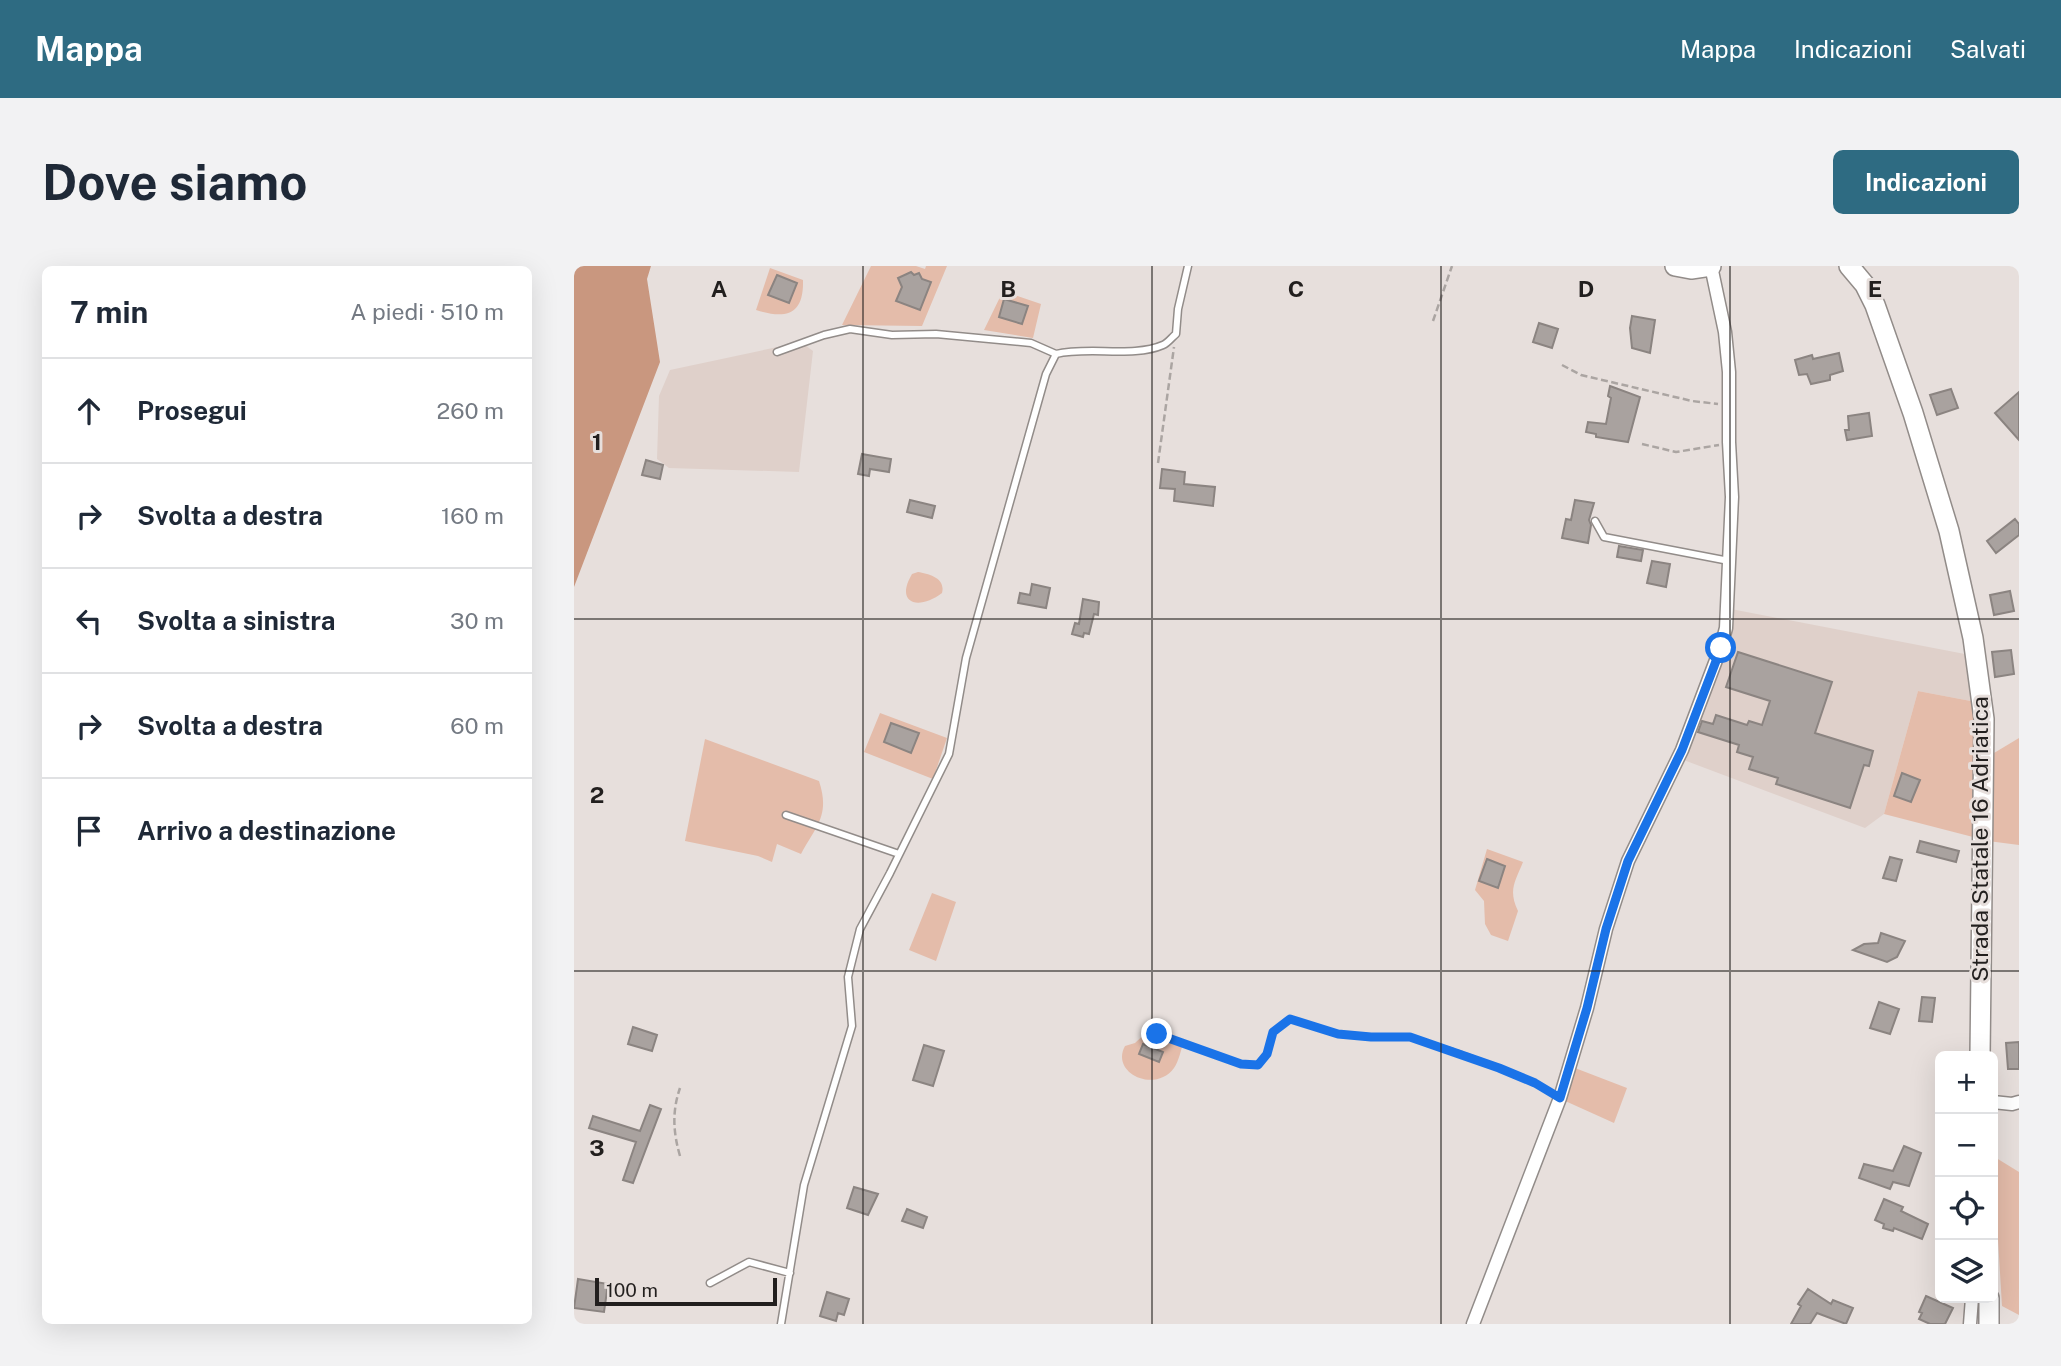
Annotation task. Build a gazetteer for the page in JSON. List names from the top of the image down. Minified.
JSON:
{"streets":{"main road":["Strada Statale 16 Adriatica"]},"scale_bar":"100 m","page":{"header":"Mappa","nav":["Mappa","Indicazioni","Salvati"],"buttons":"Indicazioni","title":"Dove siamo","heading":["7 min","A piedi · 510 m"],"list":[["Prosegui","260 m"],["Svolta a destra","160 m"],["Svolta a sinistra","30 m"],["Svolta a destra","60 m"],"Arrivo a destinazione"],"map_buttons":["+","−"],"scale":"100 m"},"grid":{"columns":["A","B","C","D","E"],"rows":["1","2","3"]}}
